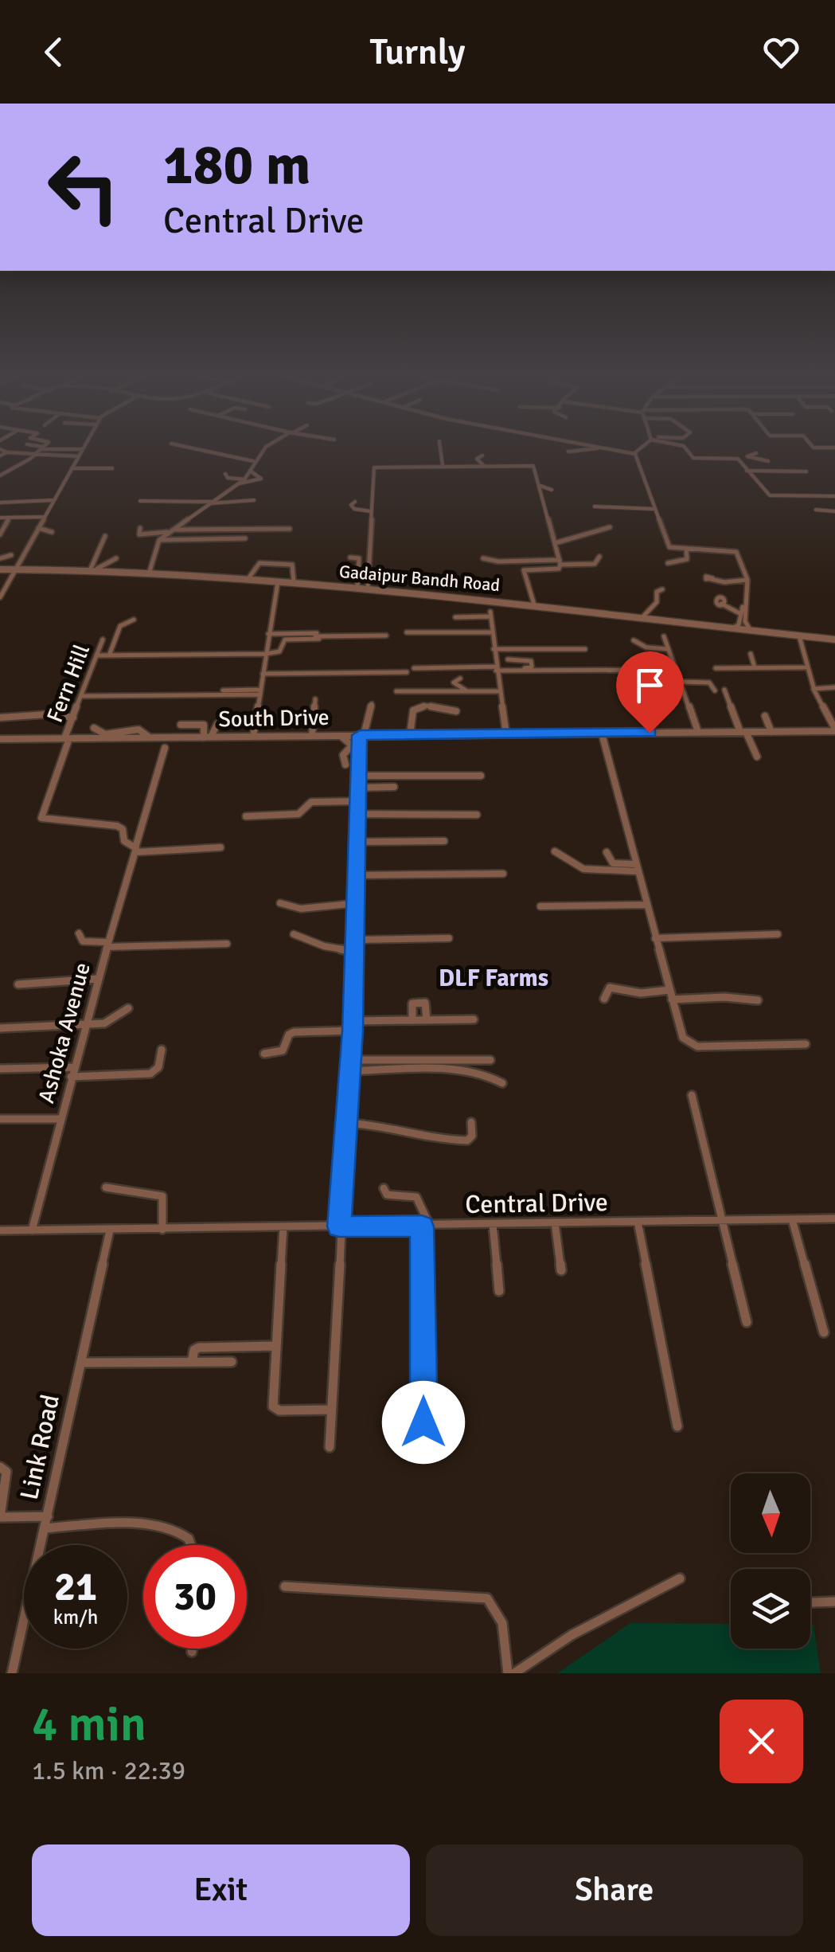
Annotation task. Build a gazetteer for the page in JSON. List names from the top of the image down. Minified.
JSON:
{"streets":{"street":["Gadaipur Bandh Road","Fern Hill","South Drive","Ashoka Avenue","Central Drive","Link Road"]},"crossings":[["Fern Hill","South Drive"],["Fern Hill","Ashoka Avenue"],["Ashoka Avenue","Central Drive"],["Central Drive","Link Road"]],"districts":["DLF Farms"],"north":"bottom","page":{"header":"Turnly","turn":["180 m","Central Drive"],"speed":"21 km/h","limit":"30","heading":["4 min","1.5 km · 22:39"],"buttons":["Exit","Share"]}}
